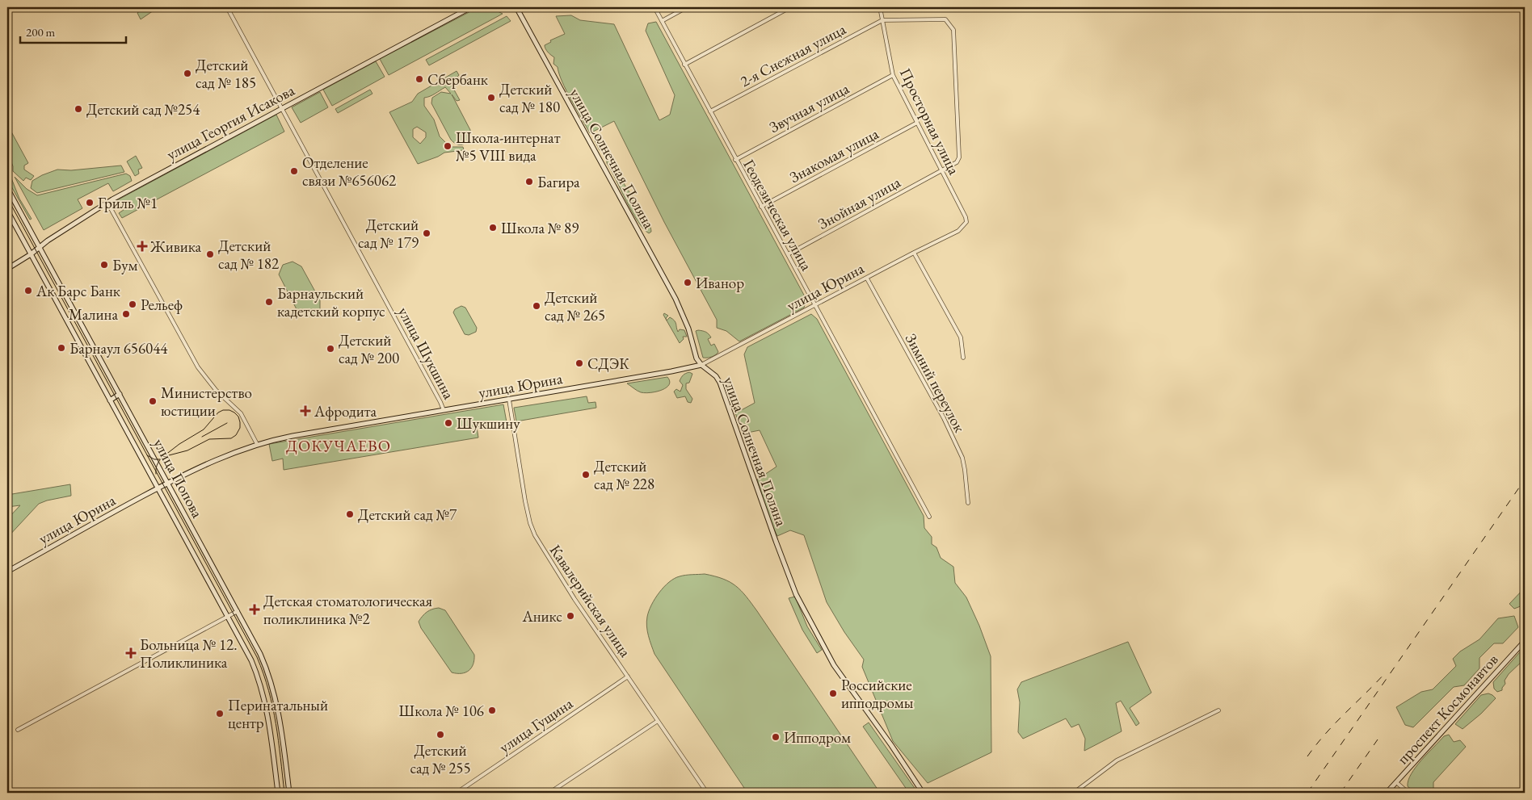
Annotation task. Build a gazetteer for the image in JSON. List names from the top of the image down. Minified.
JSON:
{"streets":{"street":["2-я Снежная улица","Звучная улица","Просторная улица","улица Георгия Исакова","Знакомая улица","улица Солнечная Поляна","Знойная улица","Геодезическая улица","улица Юрина","улица Шукшина","Зимний переулок","улица Попова","Кавалерийская улица","проспект Космонавтов","улица Гущина"]},"crossings":[["2-я Снежная улица","Просторная улица"],["2-я Снежная улица","Знойная улица"],["2-я Снежная улица","Геодезическая улица"],["Звучная улица","Просторная улица"],["Звучная улица","Геодезическая улица"],["Просторная улица","Знакомая улица"],["Просторная улица","Знойная улица"],["Просторная улица","улица Юрина"],["улица Георгия Исакова","улица Шукшина"],["улица Георгия Исакова","улица Попова"],["Знакомая улица","Геодезическая улица"],["улица Солнечная Поляна","улица Юрина"],["Знойная улица","Геодезическая улица"],["Геодезическая улица","улица Юрина"],["улица Юрина","улица Шукшина"],["улица Юрина","Зимний переулок"],["улица Юрина","улица Попова"],["улица Юрина","Кавалерийская улица"],["Кавалерийская улица","улица Гущина"]],"districts":["ДОКУЧАЕВО"],"places":{"other":["Детский сад № 185","Сбербанк","Детский сад № 180","Детский сад №254","Школа-интернат №5 VIII вида","Отделение связи №656062","Багира","Гриль №1","Школа № 89","Детский сад № 179","Детский сад № 182","Бум","Иванор","Ак Барс Банк","Барнаульский кадетский корпус","Рельеф","Детский сад № 265","Малина","Барнаул 656044","Детский сад № 200","СДЭК","Министерство юстиции","Шукшину","Детский сад № 228","Детский сад №7","Аникс","Российские ипподромы","Школа № 106","Перинатальный центр","Детский сад № 255","Ипподром"],"health":["Живика","Афродита","Детская стоматологическая поликлиника №2","Больница № 12. Поликлиника"]},"scale_bar":"200 m"}
